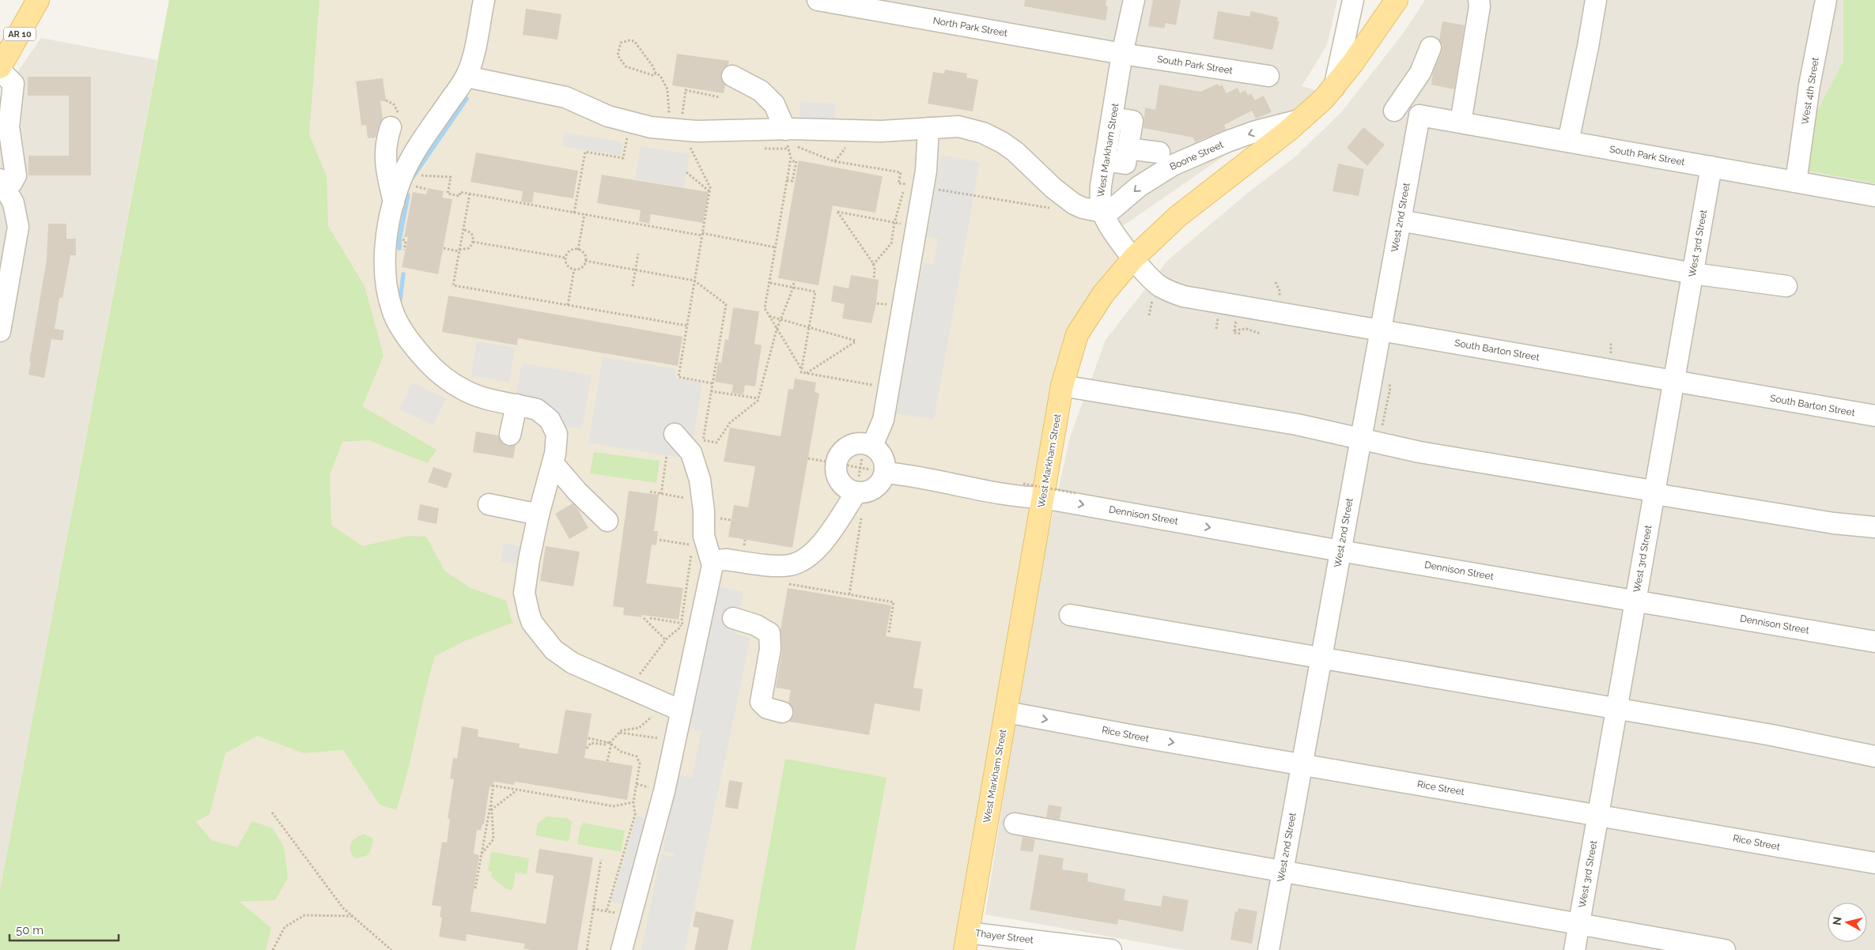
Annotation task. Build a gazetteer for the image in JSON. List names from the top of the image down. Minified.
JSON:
{"streets":{"main road":["AR 10","West Markham Street","Boone Street"],"street":["North Park Street","South Park Street","West 4th Street","West 2nd Street","West 3rd Street","South Barton Street","Dennison Street","Rice Street","Thayer Street"]},"crossings":[["North Park Street","South Park Street"],["North Park Street","West Markham Street"],["South Park Street","West 4th Street"],["South Park Street","West Markham Street"],["South Park Street","West 2nd Street"],["South Park Street","West 3rd Street"],["West Markham Street","Boone Street"],["West Markham Street","South Barton Street"],["West Markham Street","Dennison Street"],["West Markham Street","Rice Street"],["West Markham Street","Thayer Street"],["Boone Street","South Barton Street"],["West 2nd Street","South Barton Street"],["West 2nd Street","Dennison Street"],["West 2nd Street","Rice Street"],["West 3rd Street","South Barton Street"],["West 3rd Street","Dennison Street"],["West 3rd Street","Rice Street"]],"scale_bar":"50 m","north":"left"}
